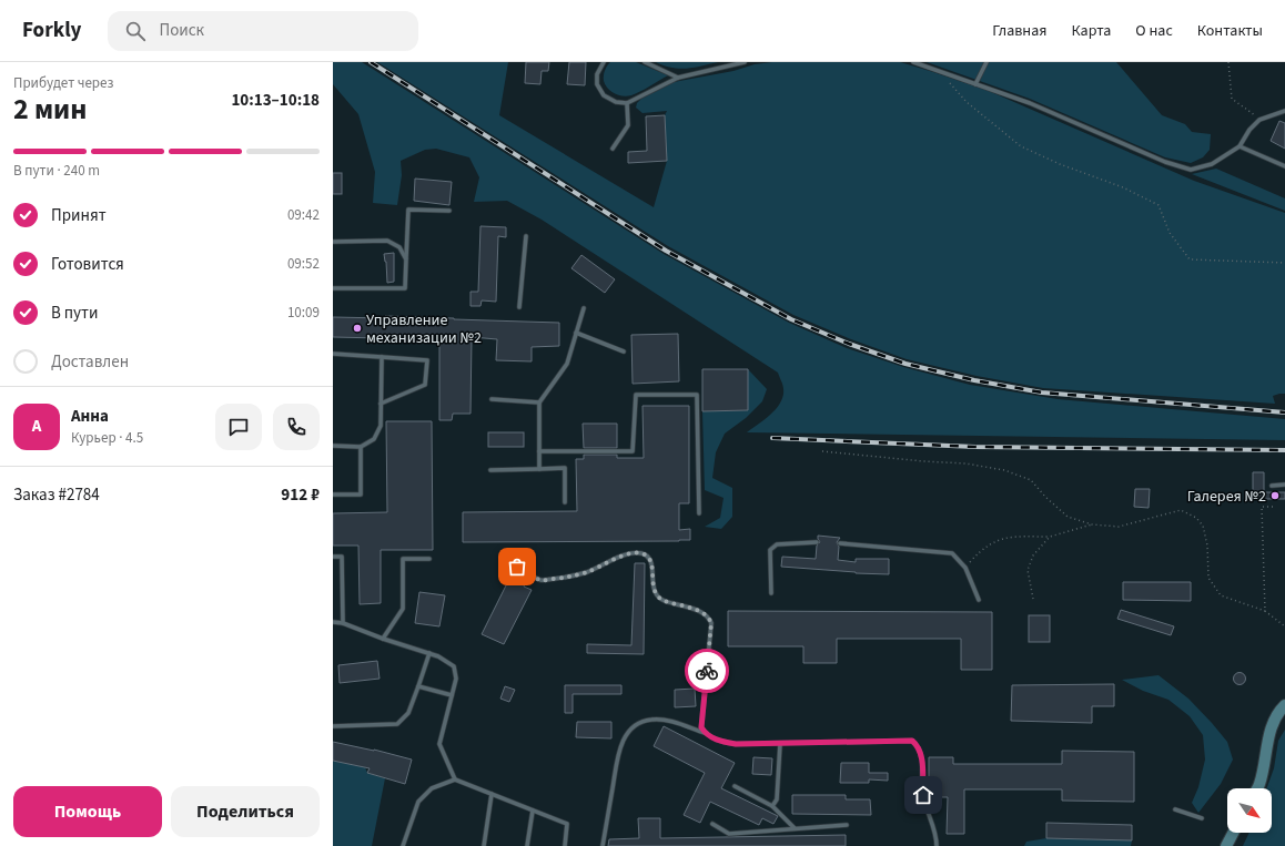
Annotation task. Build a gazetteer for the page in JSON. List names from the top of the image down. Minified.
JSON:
{"places":["Управление механизации №2","Галерея №2"],"north":"bottom right","page":{"header":"Forkly","search":"Поиск","nav":["Главная","Карта","О нас","Контакты"],"heading":["2 мин","Прибудет через","10:13–10:18"],"panel":["Анна","Курьер · 4.5","Заказ #2784","912 ₽"],"bar":"В пути · 240 m","list":[["Принят","09:42"],["Готовится","09:52"],["В пути","10:09"],"Доставлен"],"round":"А","buttons":["Помощь","Поделиться"]}}
